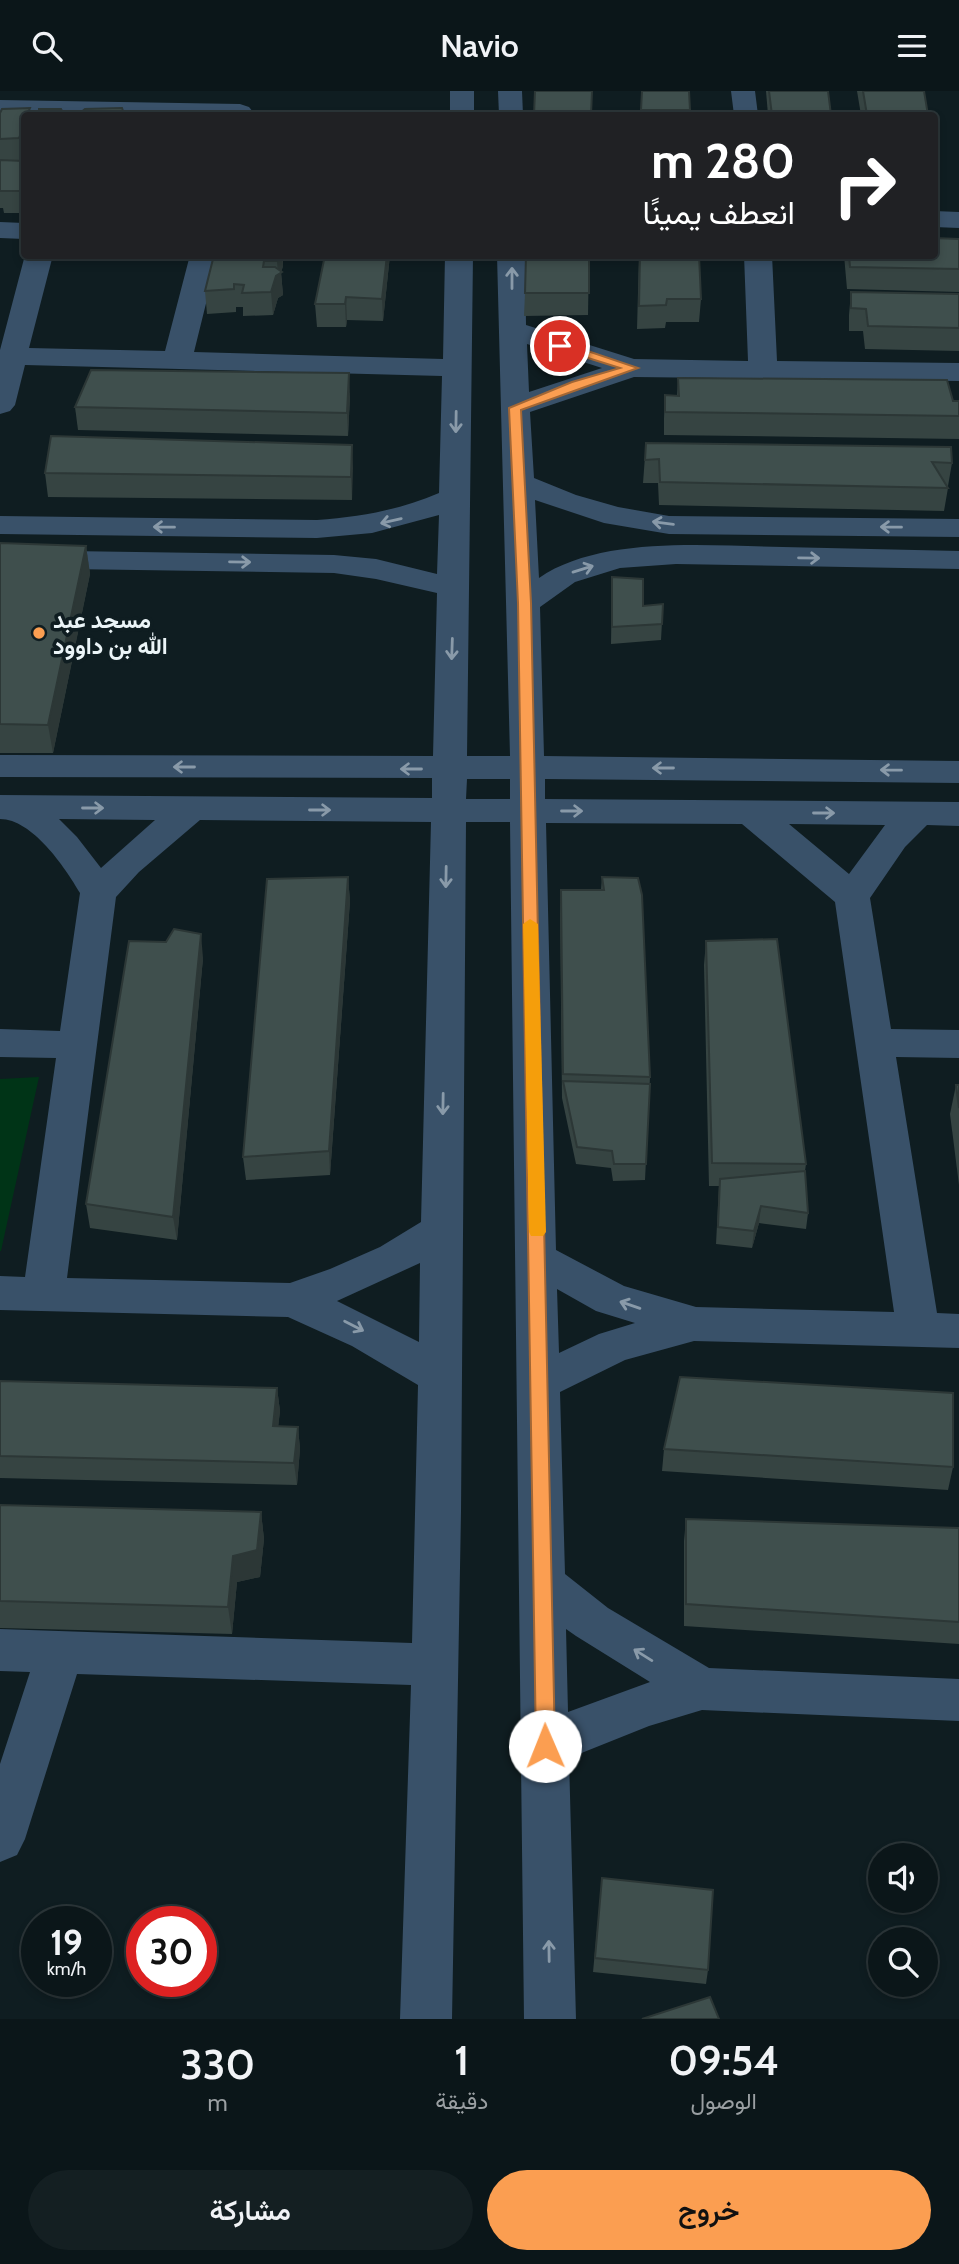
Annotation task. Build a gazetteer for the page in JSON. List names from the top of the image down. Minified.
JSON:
{"places":["مسجد عبد الله بن داوود"],"page":{"header":"Navio","turn":["280 m","انعطف يمينًا"],"speed":"19 km/h","limit":"30","eta":["09:54","الوصول","1","دقيقة","330","m"],"buttons":["خروج","مشاركة"]}}
